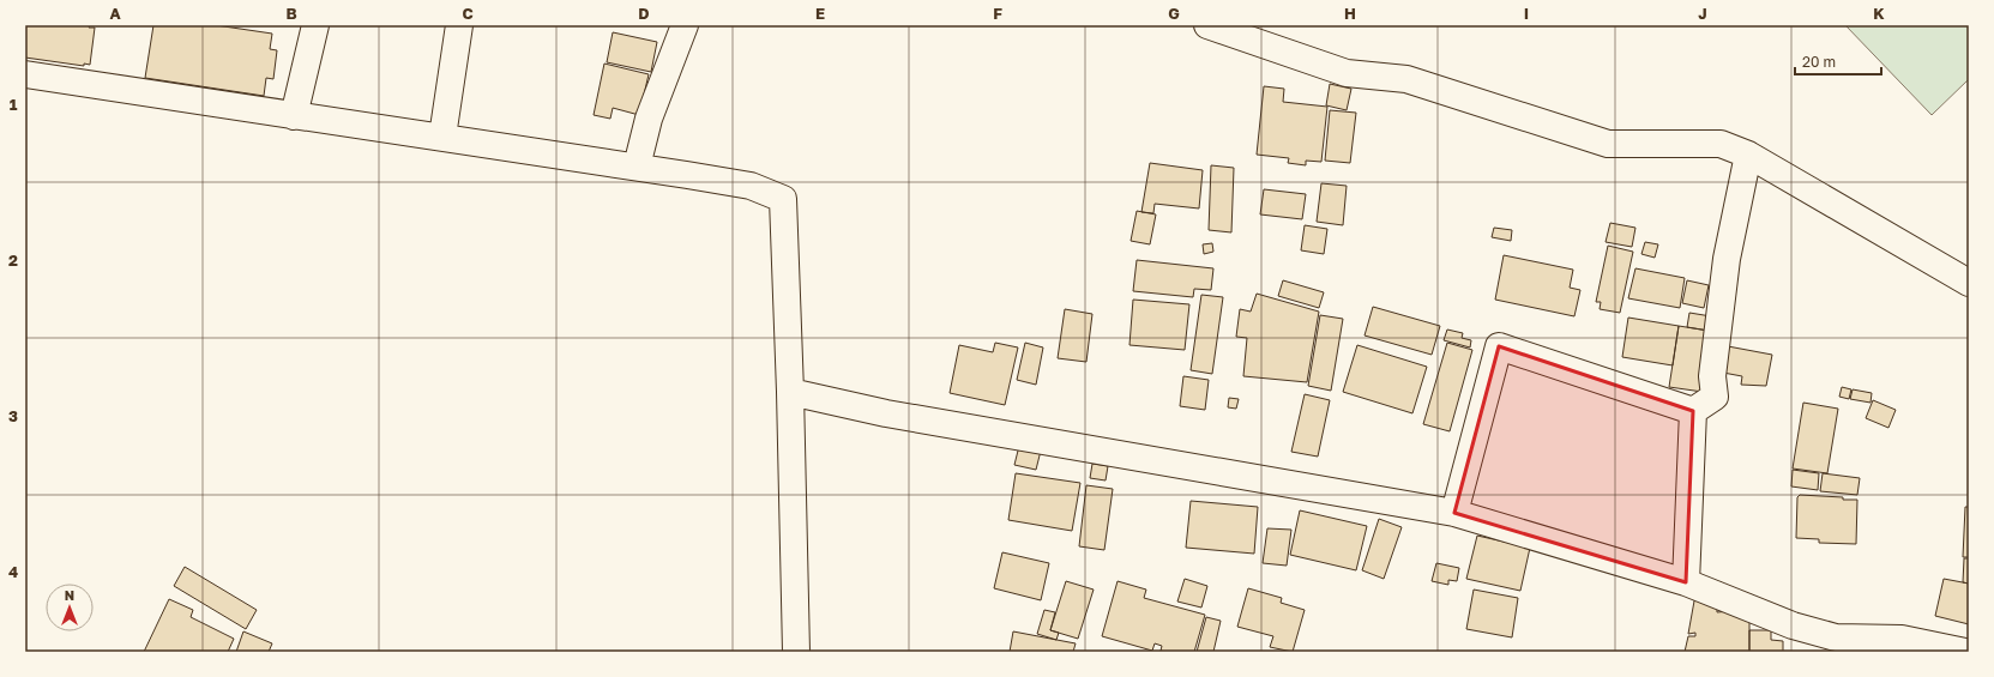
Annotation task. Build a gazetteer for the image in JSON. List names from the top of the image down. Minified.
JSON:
{"scale_bar":"20 m","north":"top","grid":{"columns":["A","B","C","D","E","F","G","H","I","J","K"],"rows":["1","2","3","4"]}}
